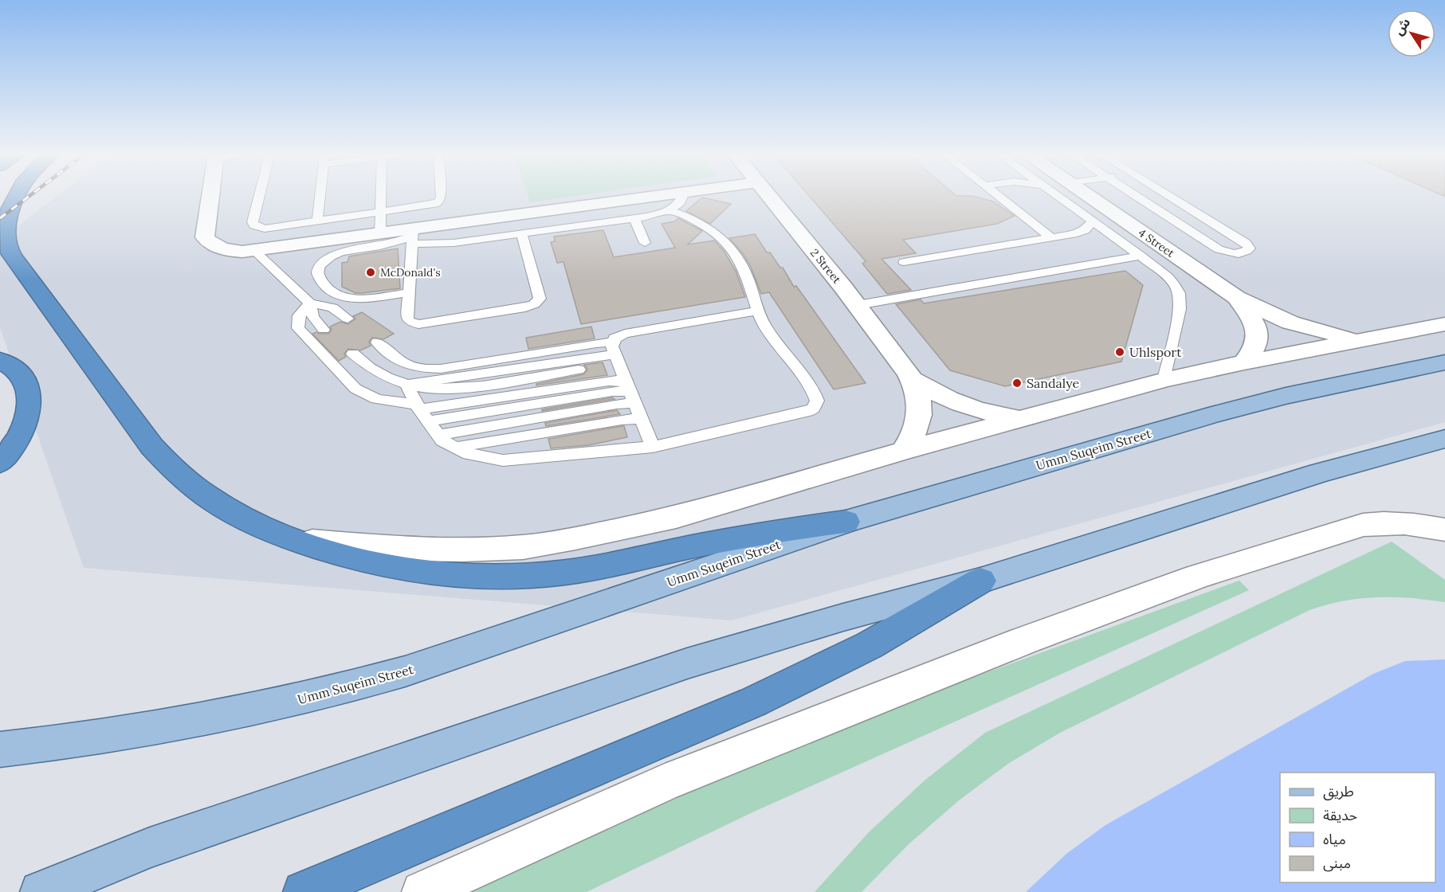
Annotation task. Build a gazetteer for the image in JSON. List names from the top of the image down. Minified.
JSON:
{"streets":{"main road":["Umm Suqeim Street"],"street":["4 Street","2 Street"]},"places":["McDonald's","Uhlsport","Sandalye"],"legend":["طريق","حديقة","مياه","مبنى"],"north":"top left"}
